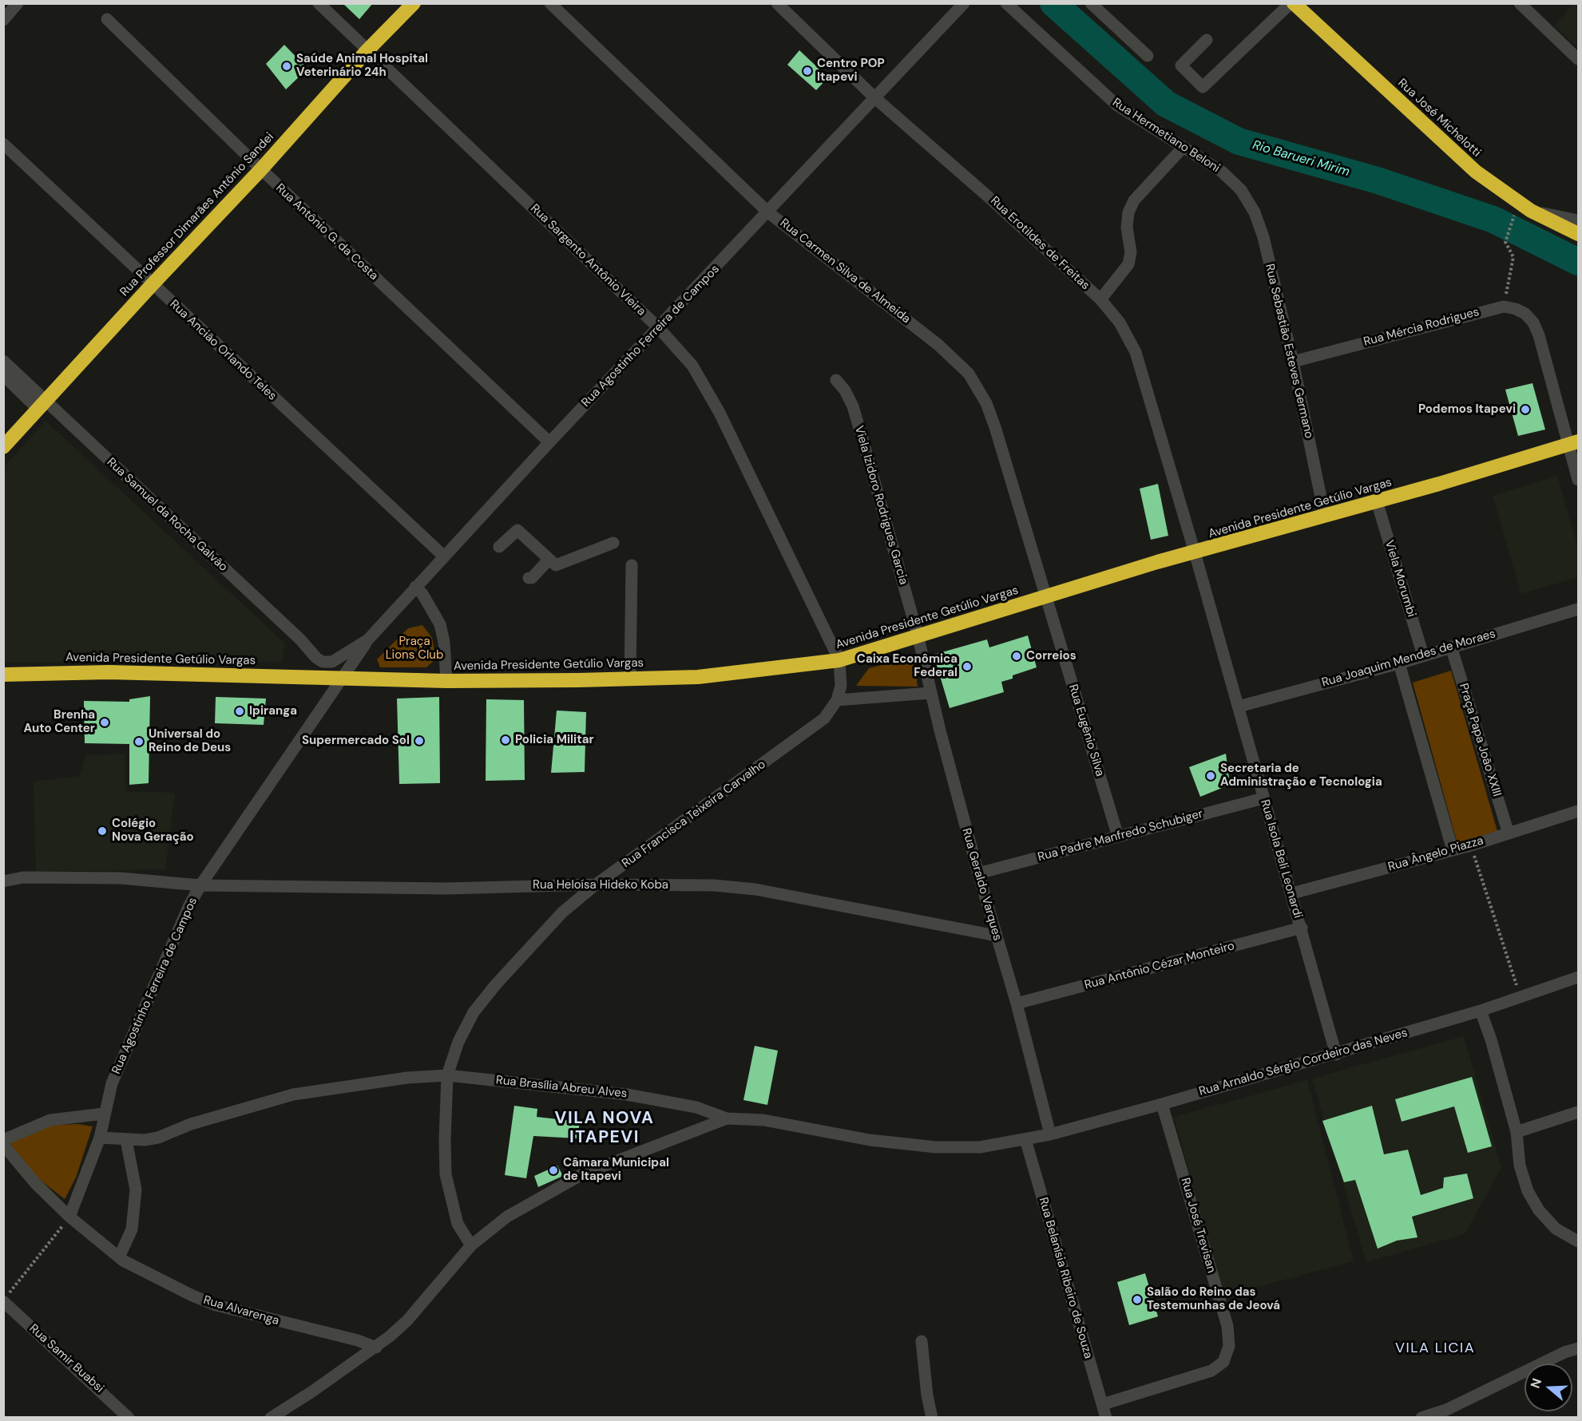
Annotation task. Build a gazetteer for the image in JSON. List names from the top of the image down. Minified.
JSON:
{"streets":{"highway":["Rua José Michelotti","Rua Professor Dimarães Antônio Sandei","Avenida Presidente Getúlio Vargas"],"street":["Rua Hermetiano Beloni","Rua Antônio G. da Costa","Rua Erotildes de Freitas","Rua Sargento Antônio Vieira","Rua Carmen Silva de Almeida","Rua Mércia Rodrigues","Rua Agostinho Ferreira de Campos","Rua Ancião Orlando Teles","Rua Sebastião Esteves Germano","Viela Izidoro Rodrigues Garcia","Rua Samuel da Rocha Galvão","Viela Morumbi","Rua Joaquim Mendes de Moraes","Rua Eugênio Silva","Praça Papa João XXIII","Rua Francisca Teixeira Carvalho","Rua Padre Manfredo Schubiger","Rua Ângelo Piazza","Rua Isola Beli Leonardi","Rua Geraldo Varques","Rua Heloísa Hideko Koba","Rua Antônio Cézar Monteiro","Rua Arnaldo Sérgio Cordeiro das Neves","Rua Brasília Abreu Alves","Rua José Trevisan","Rua Belanísia Ribeiro de Souza","Rua Alvarenga","Rua Samir Buabsi"]},"crossings":[["Rua Hermetiano Beloni","Rua Sebastião Esteves Germano"],["Rua Professor Dimarães Antônio Sandei","Rua Antônio G. da Costa"],["Rua Professor Dimarães Antônio Sandei","Rua Sargento Antônio Vieira"],["Rua Professor Dimarães Antônio Sandei","Rua Ancião Orlando Teles"],["Rua Professor Dimarães Antônio Sandei","Rua Samuel da Rocha Galvão"],["Rua Antônio G. da Costa","Rua Agostinho Ferreira de Campos"],["Rua Erotildes de Freitas","Rua Agostinho Ferreira de Campos"],["Rua Erotildes de Freitas","Avenida Presidente Getúlio Vargas"],["Rua Erotildes de Freitas","Rua Isola Beli Leonardi"],["Rua Sargento Antônio Vieira","Rua Agostinho Ferreira de Campos"],["Rua Sargento Antônio Vieira","Avenida Presidente Getúlio Vargas"],["Rua Sargento Antônio Vieira","Rua Francisca Teixeira Carvalho"],["Rua Carmen Silva de Almeida","Rua Agostinho Ferreira de Campos"],["Rua Carmen Silva de Almeida","Avenida Presidente Getúlio Vargas"],["Rua Carmen Silva de Almeida","Rua Eugênio Silva"],["Rua Mércia Rodrigues","Rua Sebastião Esteves Germano"],["Rua Agostinho Ferreira de Campos","Rua Ancião Orlando Teles"],["Rua Agostinho Ferreira de Campos","Avenida Presidente Getúlio Vargas"],["Rua Agostinho Ferreira de Campos","Rua Samuel da Rocha Galvão"],["Rua Agostinho Ferreira de Campos","Rua Heloísa Hideko Koba"],["Rua Agostinho Ferreira de Campos","Rua Brasília Abreu Alves"],["Rua Agostinho Ferreira de Campos","Rua Alvarenga"],["Rua Sebastião Esteves Germano","Avenida Presidente Getúlio Vargas"],["Viela Izidoro Rodrigues Garcia","Avenida Presidente Getúlio Vargas"],["Viela Izidoro Rodrigues Garcia","Rua Geraldo Varques"],["Avenida Presidente Getúlio Vargas","Viela Morumbi"],["Avenida Presidente Getúlio Vargas","Rua Eugênio Silva"],["Avenida Presidente Getúlio Vargas","Rua Francisca Teixeira Carvalho"],["Avenida Presidente Getúlio Vargas","Rua Isola Beli Leonardi"],["Avenida Presidente Getúlio Vargas","Rua Geraldo Varques"],["Viela Morumbi","Rua Joaquim Mendes de Moraes"],["Rua Joaquim Mendes de Moraes","Praça Papa João XXIII"],["Rua Joaquim Mendes de Moraes","Rua Isola Beli Leonardi"],["Rua Eugênio Silva","Rua Padre Manfredo Schubiger"],["Praça Papa João XXIII","Rua Ângelo Piazza"],["Rua Francisca Teixeira Carvalho","Rua Heloísa Hideko Koba"],["Rua Francisca Teixeira Carvalho","Rua Brasília Abreu Alves"],["Rua Padre Manfredo Schubiger","Rua Isola Beli Leonardi"],["Rua Padre Manfredo Schubiger","Rua Geraldo Varques"],["Rua Ângelo Piazza","Rua Isola Beli Leonardi"],["Rua Isola Beli Leonardi","Rua Antônio Cézar Monteiro"],["Rua Isola Beli Leonardi","Rua Arnaldo Sérgio Cordeiro das Neves"],["Rua Geraldo Varques","Rua Heloísa Hideko Koba"],["Rua Geraldo Varques","Rua Antônio Cézar Monteiro"],["Rua Geraldo Varques","Rua Arnaldo Sérgio Cordeiro das Neves"],["Rua Arnaldo Sérgio Cordeiro das Neves","Rua Brasília Abreu Alves"],["Rua Arnaldo Sérgio Cordeiro das Neves","Rua José Trevisan"],["Rua Arnaldo Sérgio Cordeiro das Neves","Rua Belanísia Ribeiro de Souza"],["Rua Brasília Abreu Alves","Rua Belanísia Ribeiro de Souza"],["Rua José Trevisan","Rua Belanísia Ribeiro de Souza"]],"districts":["VILA NOVA ITAPEVI","VILA LICIA"],"water":["Rio Barueri Mirim"],"parks":["Praça Lions Club"],"places":["Saúde Animal Hospital Veterinário 24h","Centro POP Itapevi","Podemos Itapevi","Correios","Caixa Econômica Federal","Ipiranga","Brenha Auto Center","Policia Militar","Supermercado Sol","Universal do Reino de Deus","Secretaria de Administração e Tecnologia","Colégio Nova Geração","Câmara Municipal de Itapevi","Salão do Reino das Testemunhas de Jeová"],"north":"left"}
